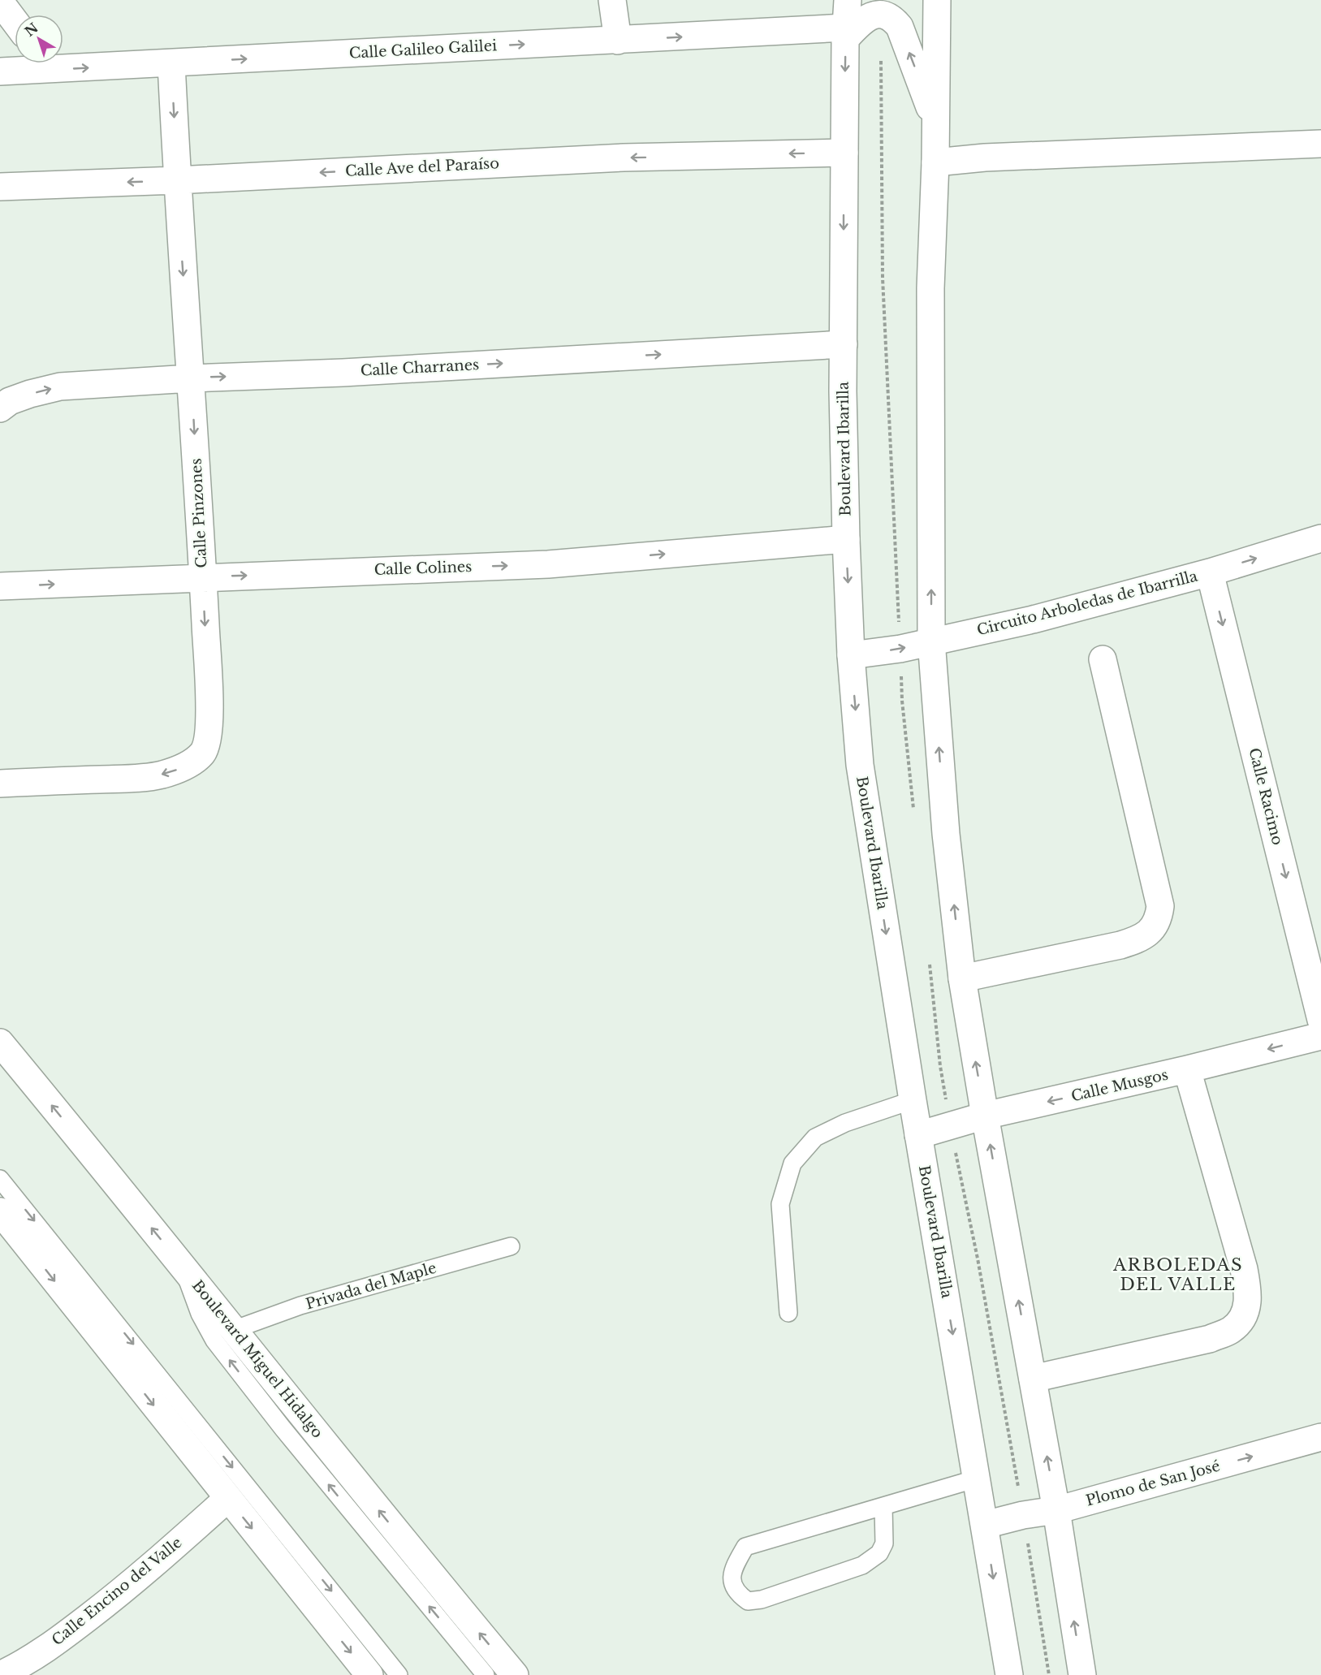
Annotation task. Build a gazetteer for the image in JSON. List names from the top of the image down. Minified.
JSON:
{"streets":{"street":["Calle Galileo Galilei","Calle Ave del Paraíso","Calle Charranes","Boulevard Ibarilla","Calle Pinzones","Calle Colines","Circuito Arboledas de Ibarrilla","Calle Racimo","Calle Musgos","Boulevard Miguel Hidalgo","Plomo de San José","Calle Encino del Valle"],"lane":["Privada del Maple"]},"crossings":[["Calle Galileo Galilei","Boulevard Ibarilla"],["Calle Galileo Galilei","Calle Pinzones"],["Calle Ave del Paraíso","Boulevard Ibarilla"],["Calle Ave del Paraíso","Calle Pinzones"],["Calle Charranes","Boulevard Ibarilla"],["Calle Charranes","Calle Pinzones"],["Boulevard Ibarilla","Calle Colines"],["Boulevard Ibarilla","Circuito Arboledas de Ibarrilla"],["Boulevard Ibarilla","Calle Musgos"],["Boulevard Ibarilla","Plomo de San José"],["Calle Pinzones","Calle Colines"],["Circuito Arboledas de Ibarrilla","Calle Racimo"],["Privada del Maple","Boulevard Miguel Hidalgo"]],"one_way":["Calle Galileo Galilei","Calle Ave del Paraíso","Calle Charranes","Calle Pinzones","Calle Colines","Circuito Arboledas de Ibarrilla","Calle Racimo","Calle Musgos","Plomo de San José"],"districts":["ARBOLEDAS DEL VALLE"],"north":"top left"}
